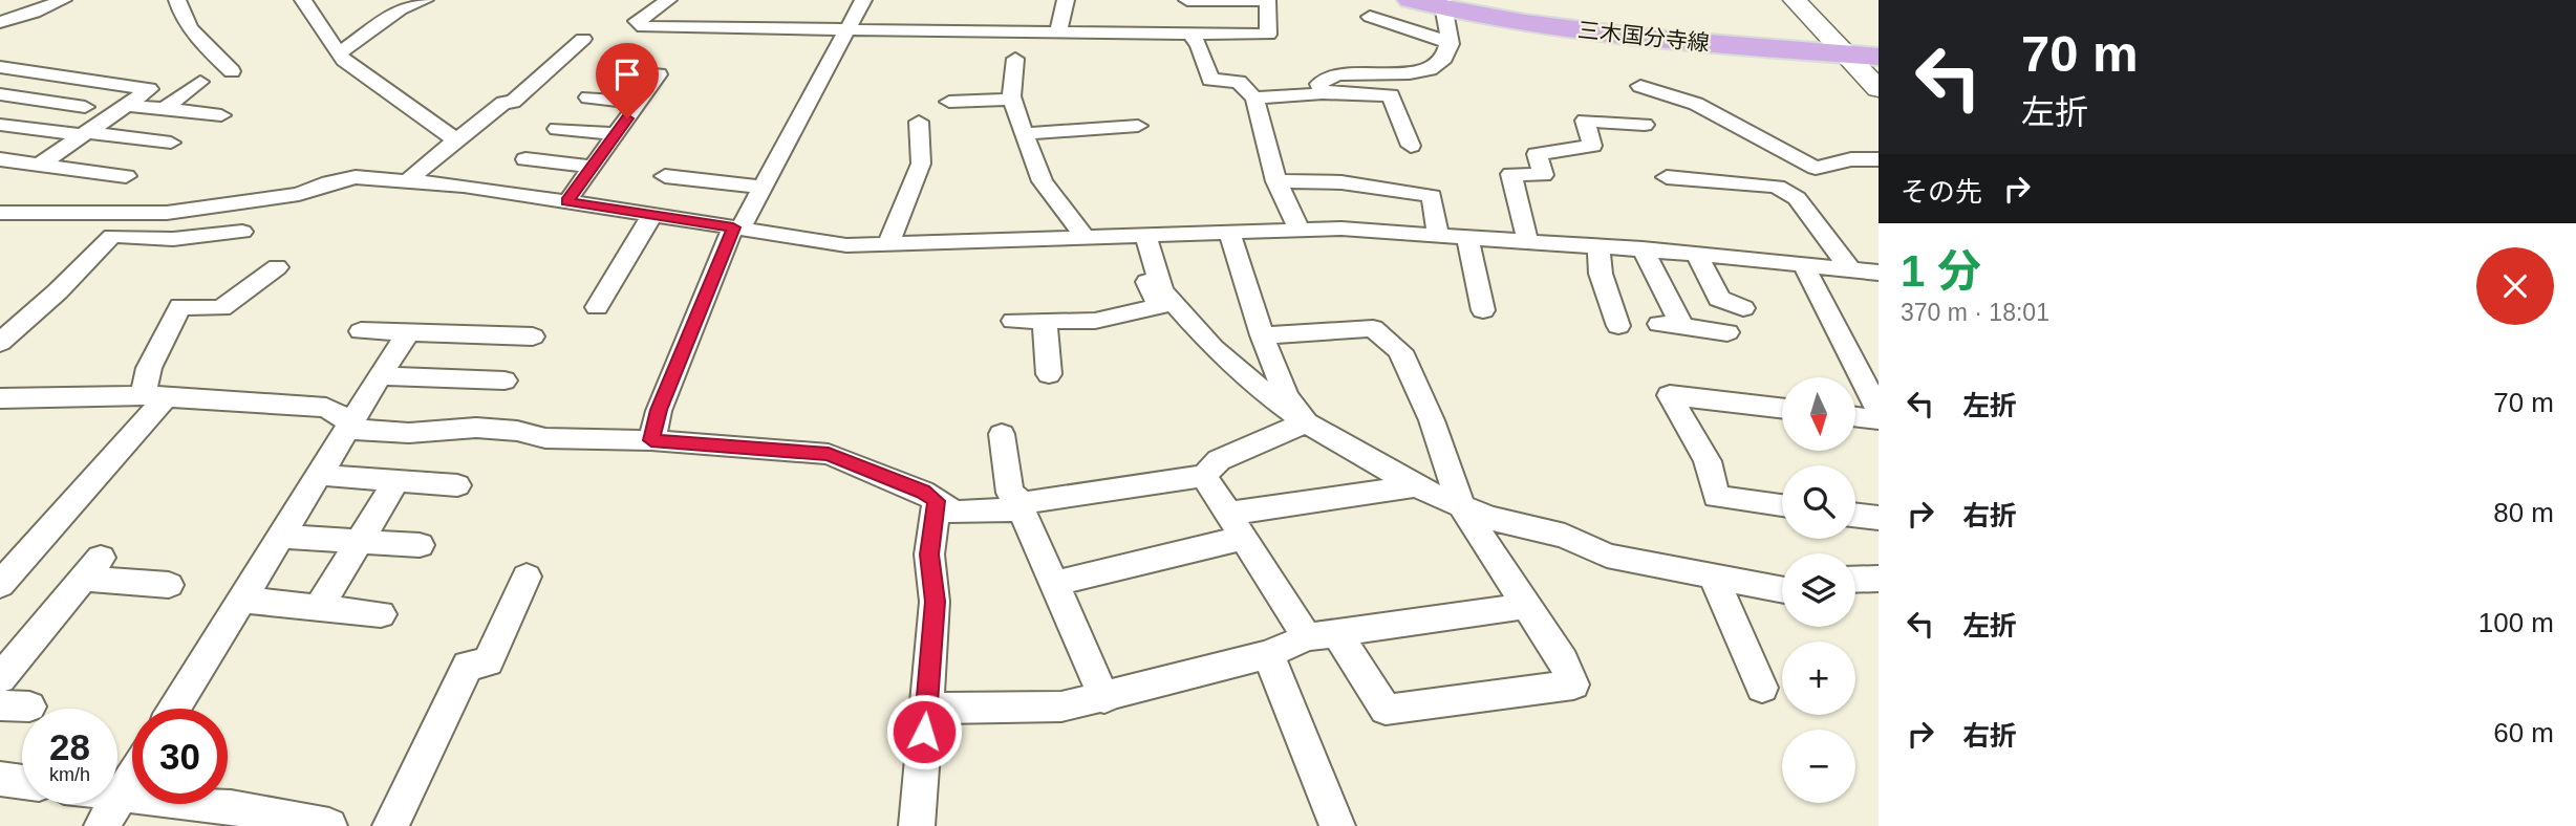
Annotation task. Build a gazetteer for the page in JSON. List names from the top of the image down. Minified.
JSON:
{"streets":{"main road":["三木国分寺線"]},"north":"bottom","page":{"turn":["70 m","左折"],"then":"その先","heading":["1 分","370 m · 18:01"],"list":[{"name":"左折","value":"70 m"},{"name":"右折","value":"80 m"},{"name":"左折","value":"100 m"},{"name":"右折","value":"60 m"}],"map_buttons":["+","−"],"speed":"28 km/h","limit":"30"}}
